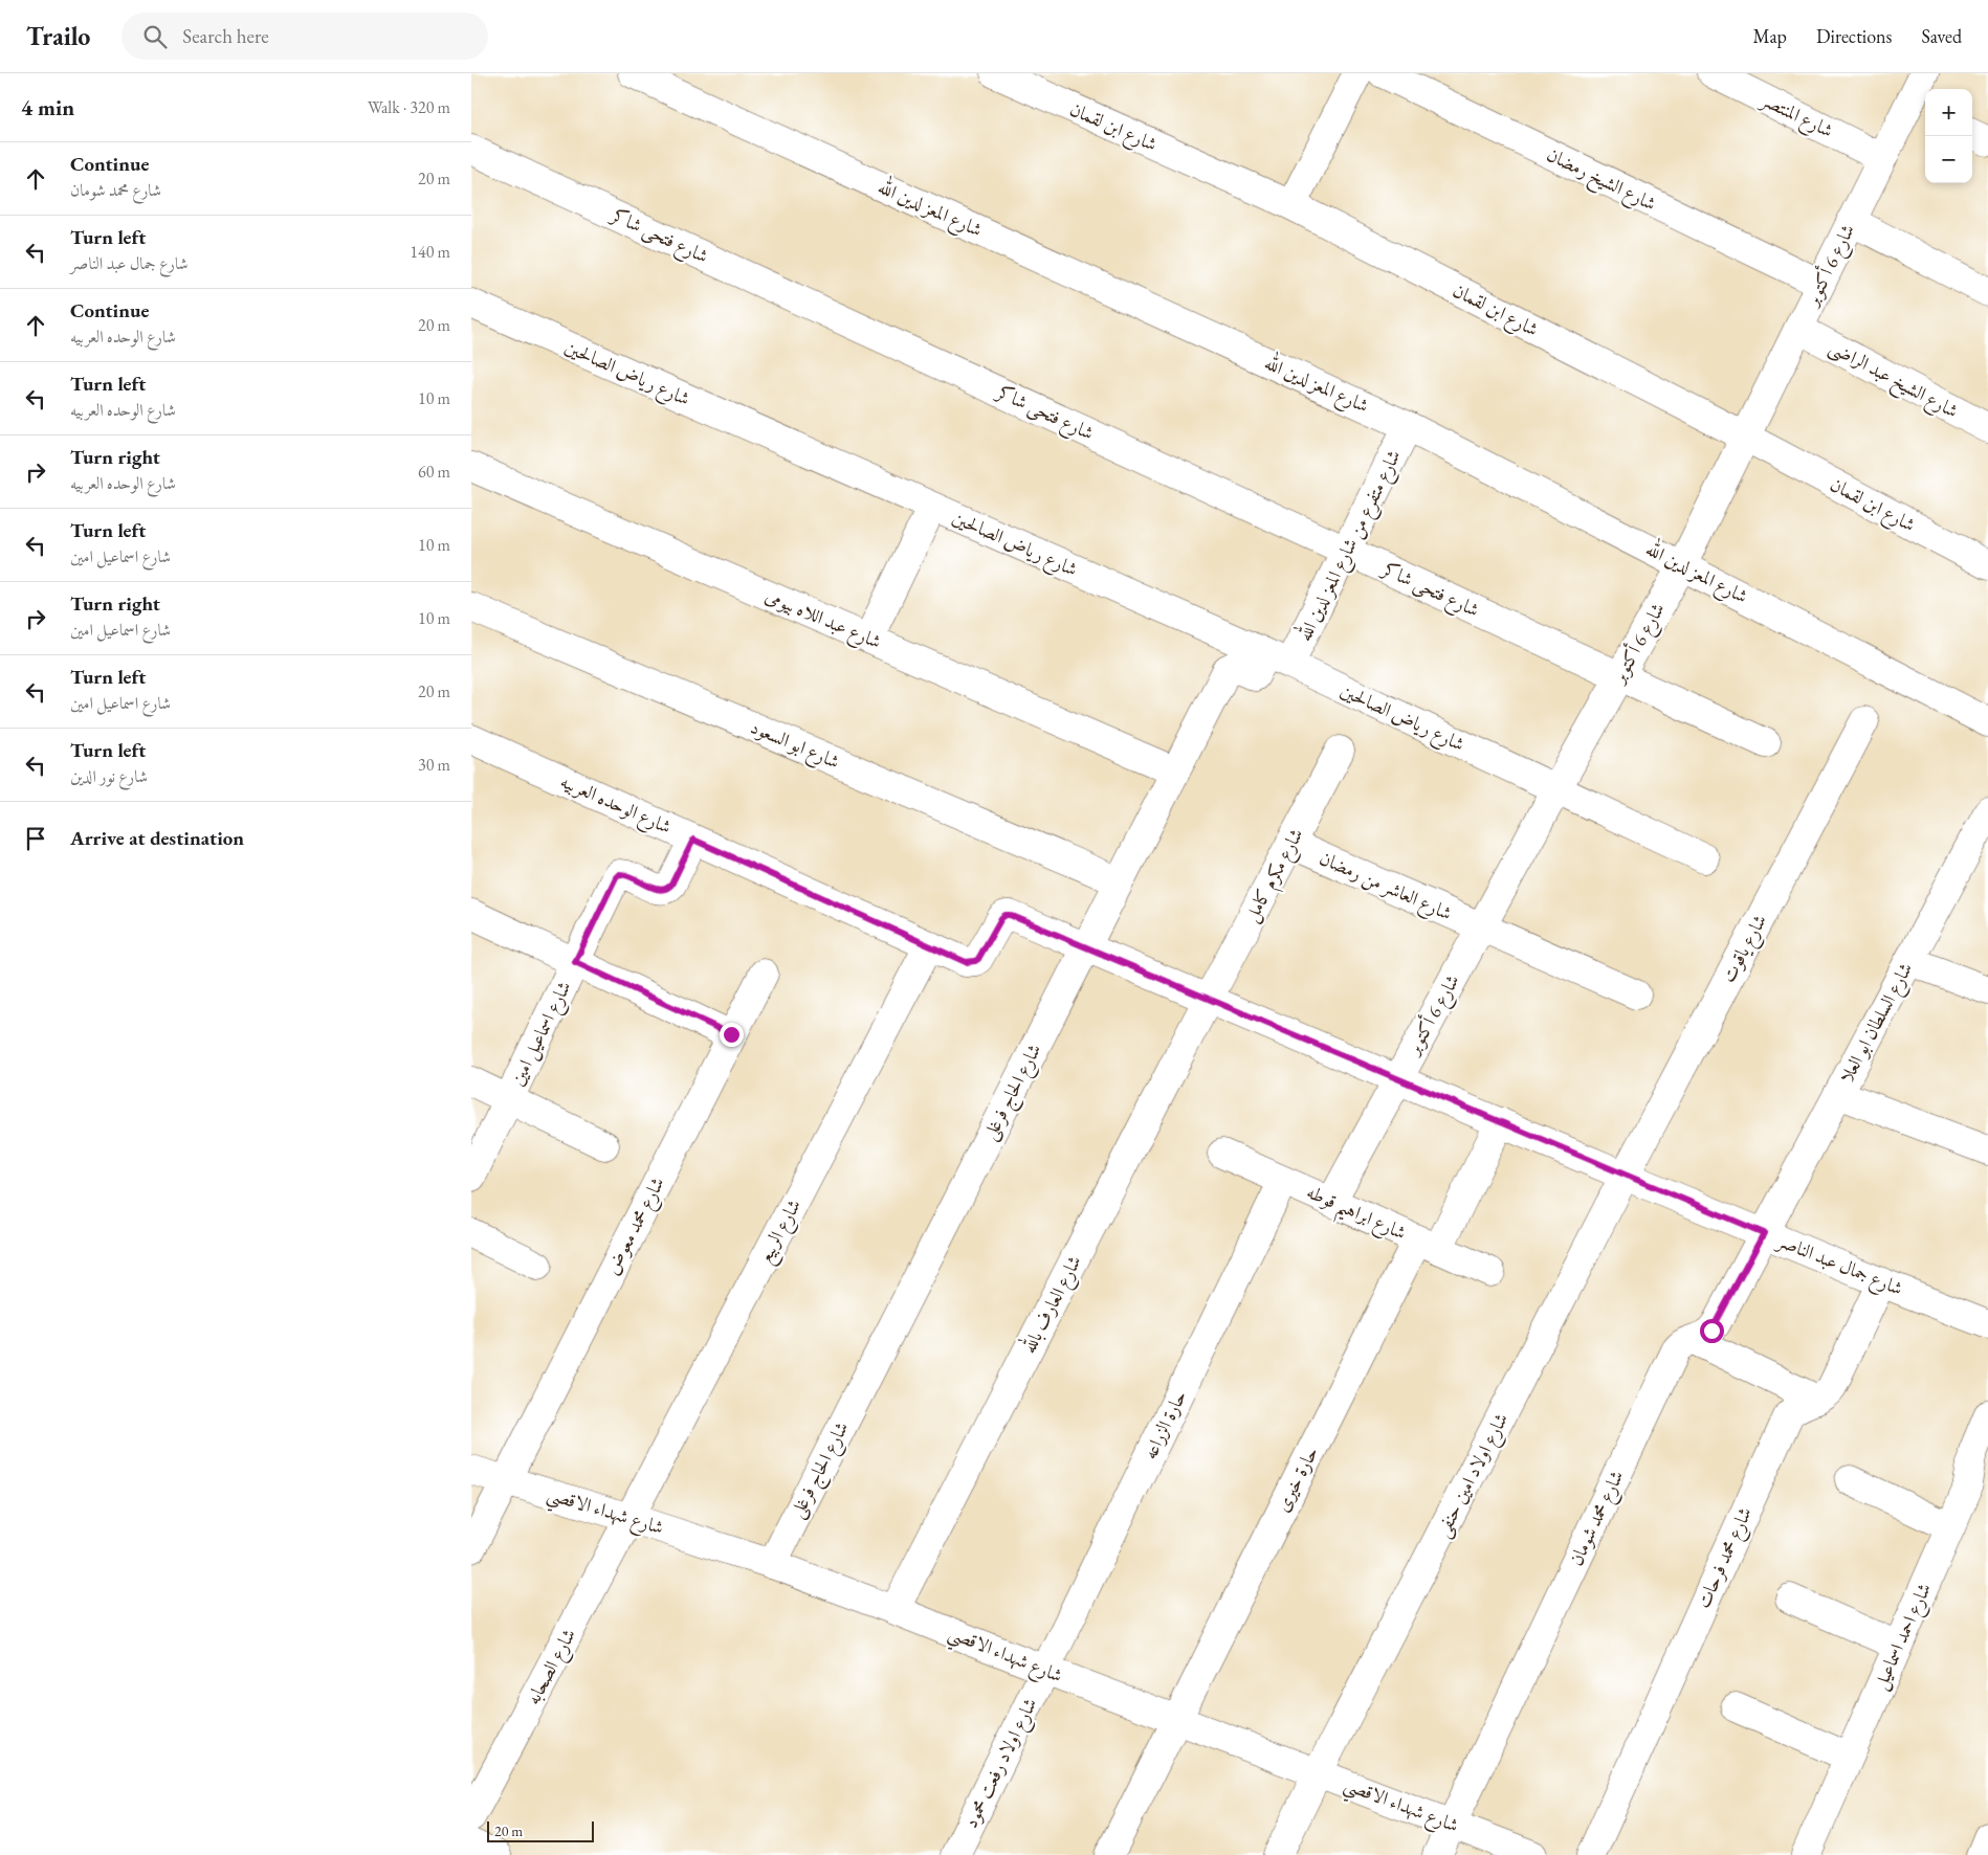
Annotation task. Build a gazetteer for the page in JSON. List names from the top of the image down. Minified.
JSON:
{"streets":{"street":["شارع المنتصر","شارع ابن لقمان","شارع الشيخ رمضان","شارع المعز لدين الله","شارع فتحى شاكر","شارع 6 أكتوبر","شارع رياض الصالحين","شارع الشيخ عبد الراضى","شارع متفرع من شارع المعز لدين الله","شارع عبد اللاه بيومى","شارع ابو السعود","شارع الوحده العربيه","شارع مكرم كامل","شارع العاشر من رمضان","شارع ياقوت","شارع السلطان ابو العلا","شارع اسماعيل امين","شارع الحاج فرغلى","شارع ابراهيم قوطه","شارع محمد معوض","شارع الربيع","شارع جمال عبد الناصر","شارع العارف بالله","حارة الزراعه","شارع اولاد امين حنفى","حارة خيرى","شارع شهداء الاقصي","شارع محمد شومان","شارع محمد فرحات","شارع احمد اسماعيل","شارع الصحابه","شارع اولاد رفعت محمود"]},"crossings":[["شارع المنتصر","شارع 6 أكتوبر"],["شارع ابن لقمان","شارع 6 أكتوبر"],["شارع الشيخ رمضان","شارع 6 أكتوبر"],["شارع المعز لدين الله","شارع 6 أكتوبر"],["شارع المعز لدين الله","شارع متفرع من شارع المعز لدين الله"],["شارع فتحى شاكر","شارع 6 أكتوبر"],["شارع فتحى شاكر","شارع متفرع من شارع المعز لدين الله"],["شارع 6 أكتوبر","شارع رياض الصالحين"],["شارع 6 أكتوبر","شارع الشيخ عبد الراضى"],["شارع 6 أكتوبر","شارع العاشر من رمضان"],["شارع 6 أكتوبر","شارع ابراهيم قوطه"],["شارع 6 أكتوبر","شارع جمال عبد الناصر"],["شارع رياض الصالحين","شارع متفرع من شارع المعز لدين الله"],["شارع رياض الصالحين","شارع الحاج فرغلى"],["شارع متفرع من شارع المعز لدين الله","شارع الحاج فرغلى"],["شارع عبد اللاه بيومى","شارع الحاج فرغلى"],["شارع ابو السعود","شارع الحاج فرغلى"],["شارع الوحده العربيه","شارع اسماعيل امين"],["شارع الوحده العربيه","شارع الحاج فرغلى"],["شارع الوحده العربيه","شارع الربيع"],["شارع الوحده العربيه","شارع جمال عبد الناصر"],["شارع مكرم كامل","شارع العاشر من رمضان"],["شارع مكرم كامل","شارع جمال عبد الناصر"],["شارع مكرم كامل","شارع العارف بالله"],["شارع ياقوت","شارع جمال عبد الناصر"],["شارع ياقوت","شارع اولاد امين حنفى"],["شارع السلطان ابو العلا","شارع جمال عبد الناصر"],["شارع السلطان ابو العلا","شارع محمد شومان"],["شارع الحاج فرغلى","شارع جمال عبد الناصر"],["شارع الحاج فرغلى","شارع شهداء الاقصي"],["شارع ابراهيم قوطه","حارة الزراعه"],["شارع ابراهيم قوطه","حارة خيرى"],["شارع محمد معوض","شارع شهداء الاقصي"],["شارع الربيع","شارع شهداء الاقصي"],["شارع الربيع","شارع الصحابه"],["شارع جمال عبد الناصر","شارع العارف بالله"],["شارع جمال عبد الناصر","شارع اولاد امين حنفى"],["شارع جمال عبد الناصر","حارة خيرى"],["شارع جمال عبد الناصر","شارع محمد شومان"],["شارع جمال عبد الناصر","شارع محمد فرحات"],["شارع العارف بالله","شارع شهداء الاقصي"],["حارة الزراعه","شارع شهداء الاقصي"],["حارة الزراعه","شارع اولاد رفعت محمود"],["شارع اولاد امين حنفى","شارع شهداء الاقصي"],["حارة خيرى","شارع شهداء الاقصي"],["شارع شهداء الاقصي","شارع محمد شومان"],["شارع شهداء الاقصي","شارع الصحابه"],["شارع شهداء الاقصي","شارع اولاد رفعت محمود"]],"scale_bar":"20 m","page":{"header":"Trailo","search":"Search here","nav":["Map","Directions","Saved"],"heading":["4 min","Walk · 320 m"],"map_buttons":["+","−"],"list":[["Continue","شارع محمد شومان","20 m"],["Turn left","شارع جمال عبد الناصر","140 m"],["Continue","شارع الوحده العربيه","20 m"],["Turn left","شارع الوحده العربيه","10 m"],["Turn right","شارع الوحده العربيه","60 m"],["Turn left","شارع اسماعيل امين","10 m"],["Turn right","شارع اسماعيل امين","10 m"],["Turn left","شارع اسماعيل امين","20 m"],["Turn left","شارع نور الدين","30 m"],"Arrive at destination"],"scale":"20 m"}}
